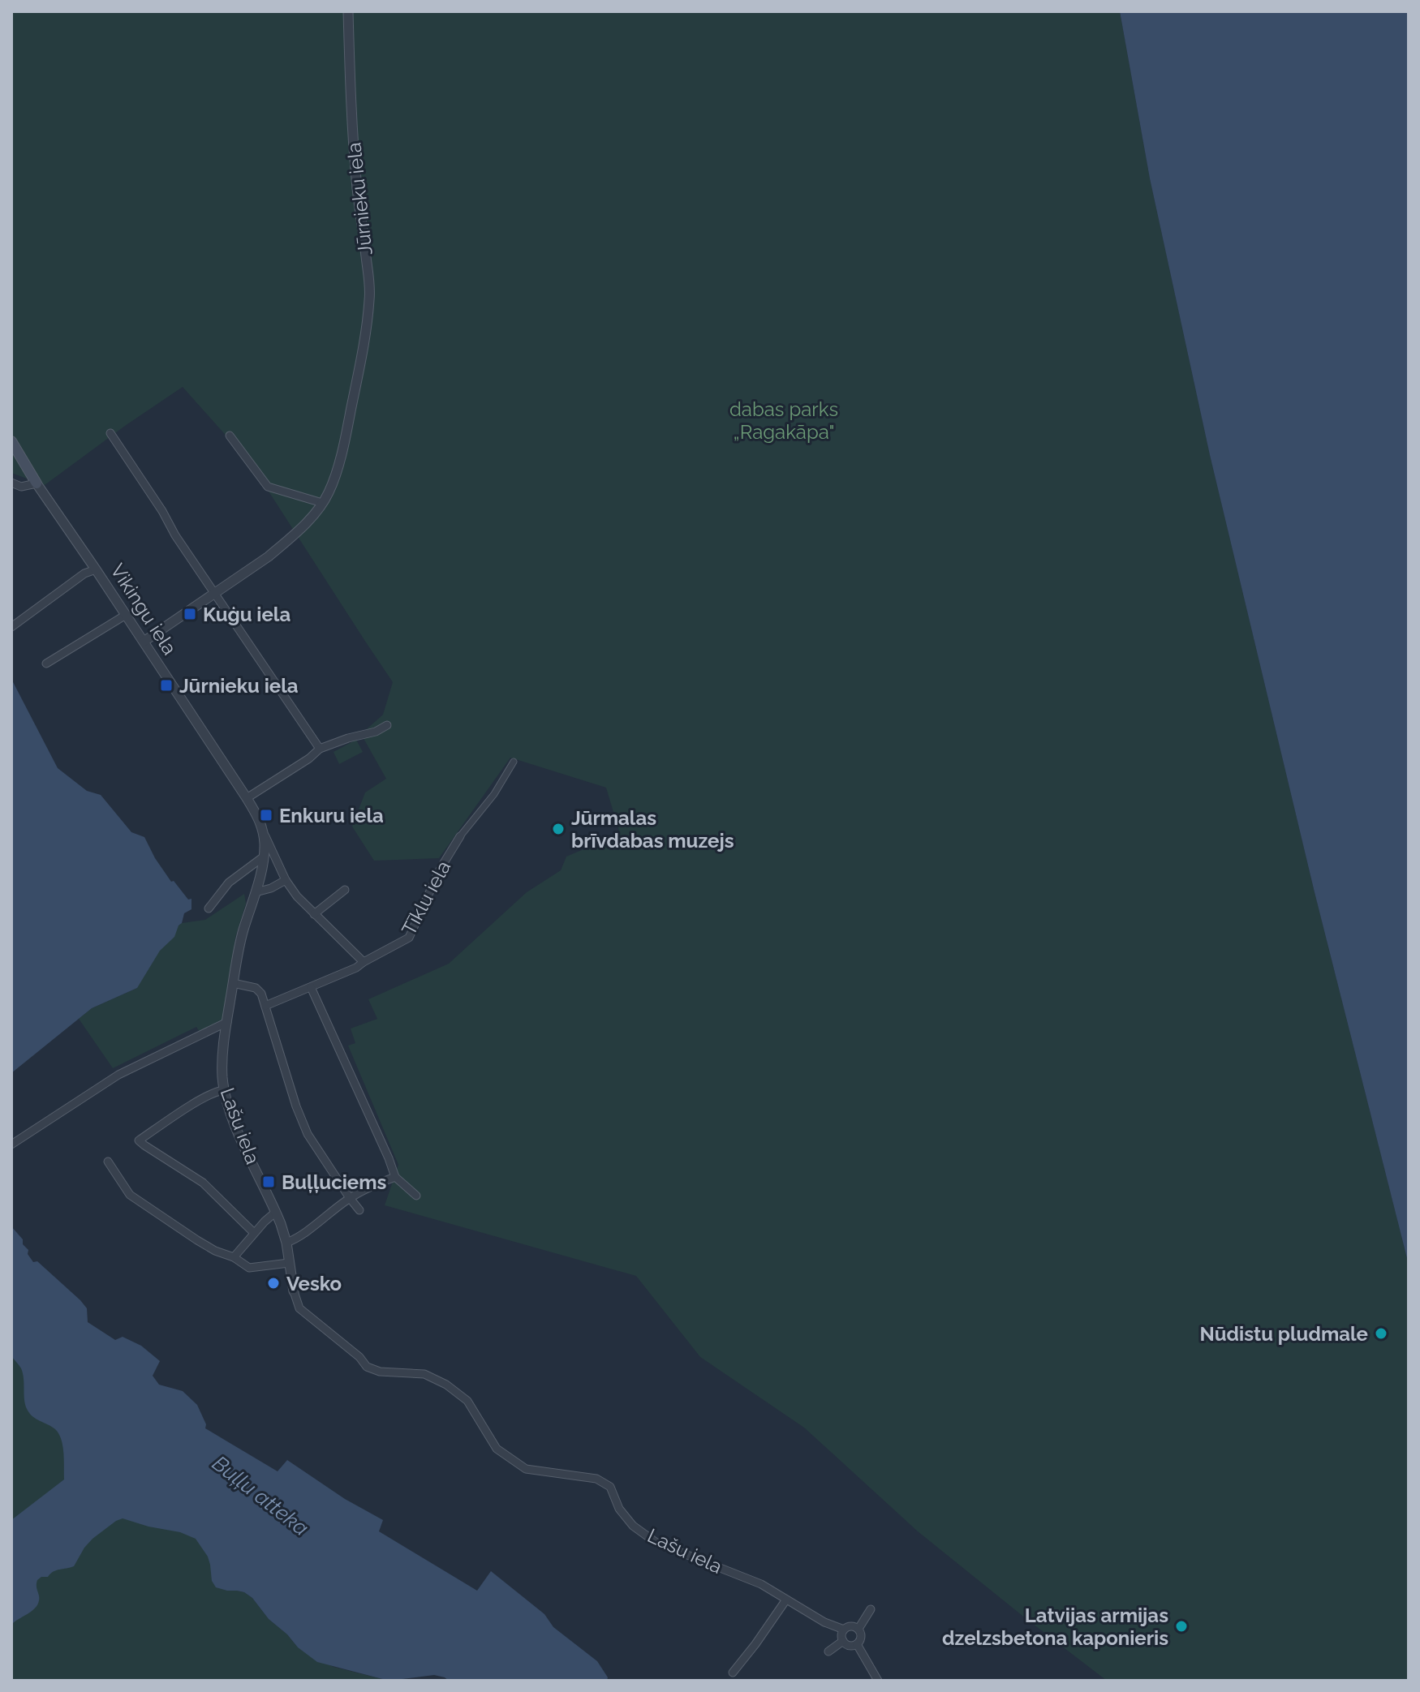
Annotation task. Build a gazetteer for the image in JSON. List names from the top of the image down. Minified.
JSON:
{"streets":{"main road":["Vikingu iela"],"street":["Jūrnieku iela","Tīklu iela","Lašu iela"]},"crossings":[["Jūrnieku iela","Vikingu iela"],["Vikingu iela","Lašu iela"]],"water":["Buļļu atteka"],"parks":["dabas parks „Ragakāpa\""],"places":{"transit":["Kuģu iela","Jūrnieku iela","Enkuru iela","Buļļuciems"],"other":["Jūrmalas brīvdabas muzejs","Vesko","Nūdistu pludmale","Latvijas armijas dzelzsbetona kaponieris"]}}
